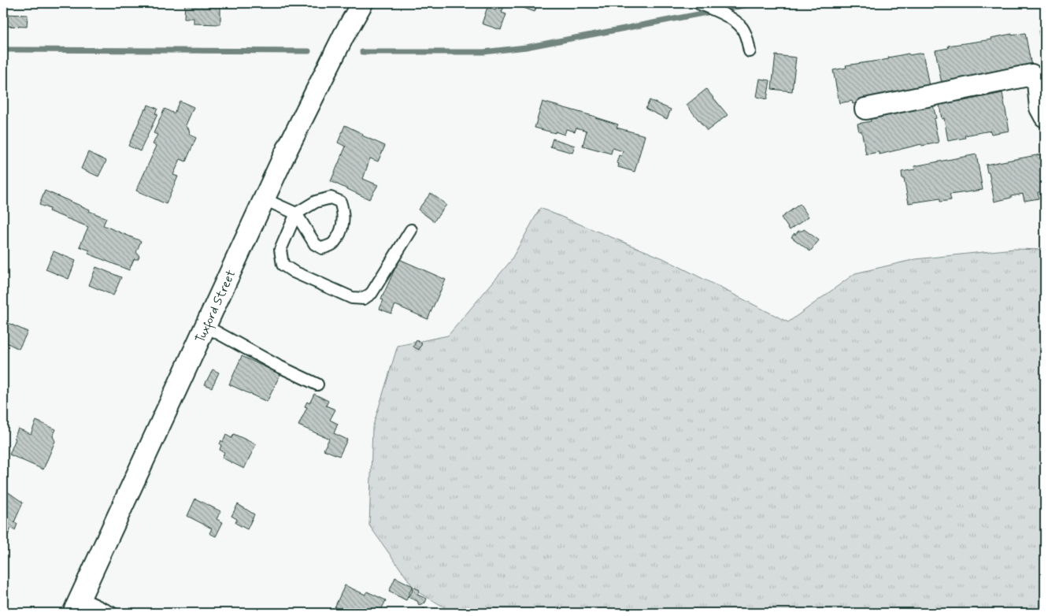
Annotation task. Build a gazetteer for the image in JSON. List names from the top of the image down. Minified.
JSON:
{"streets":{"street":["Tuxford Street"]}}
